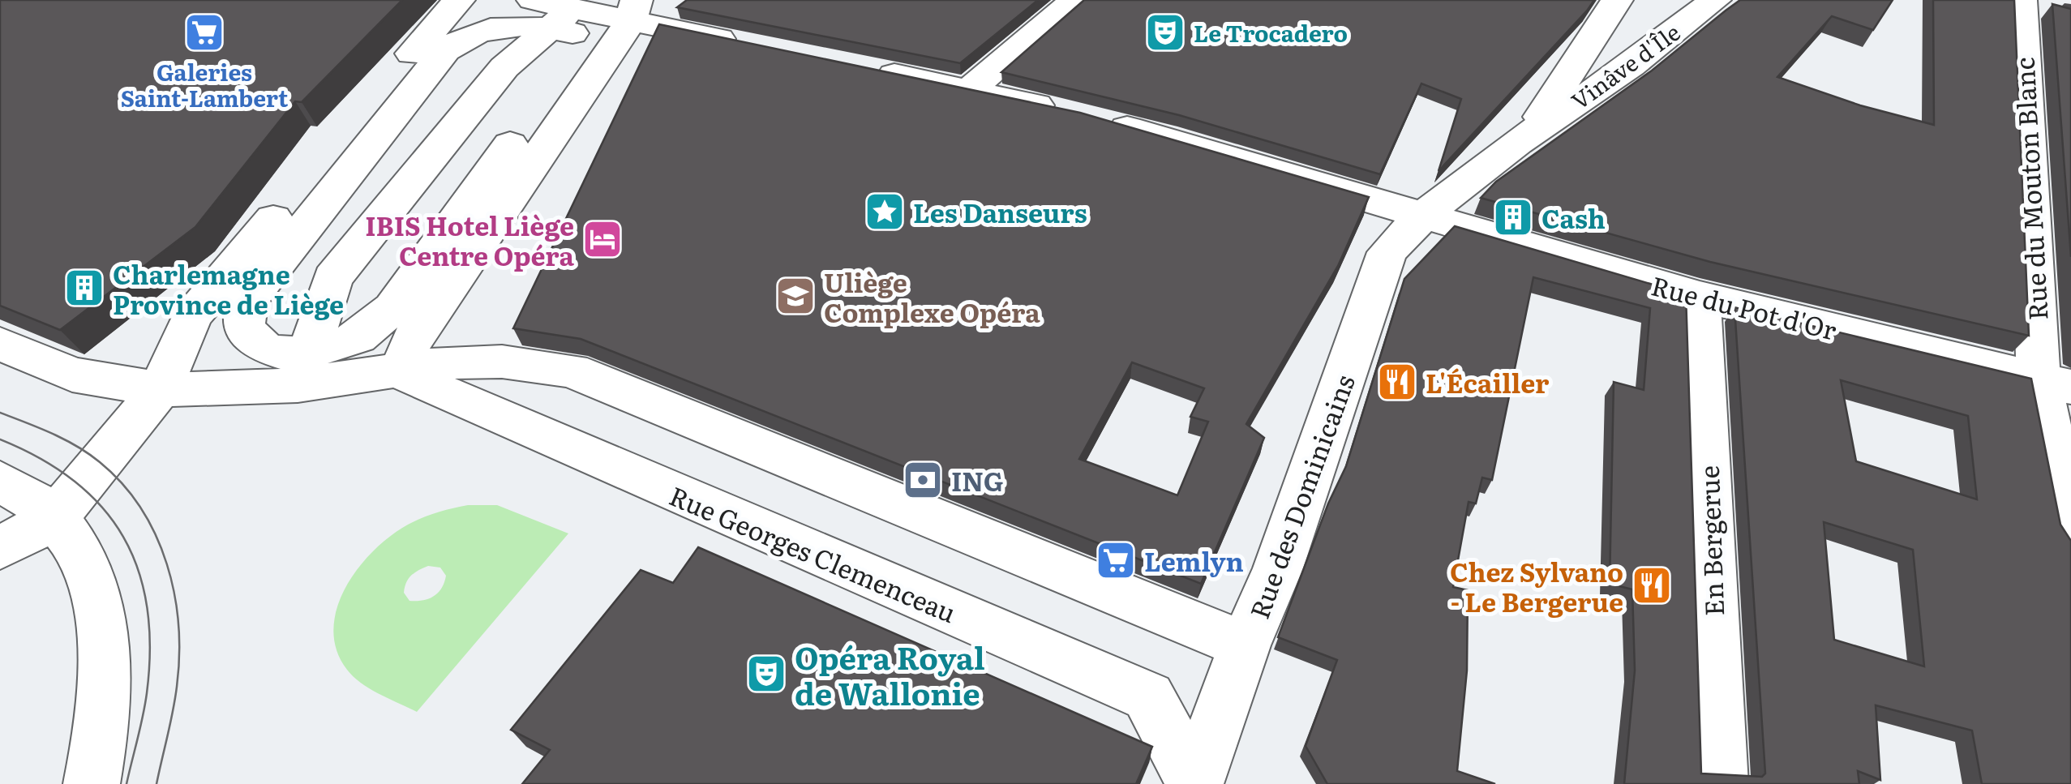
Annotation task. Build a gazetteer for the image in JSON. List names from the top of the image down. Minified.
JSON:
{"streets":{"street":["Vinâve d'Île","Rue du Mouton Blanc","Rue du Pot d'Or","Rue des Dominicains","En Bergerue","Rue Georges Clemenceau"]},"crossings":[["Vinâve d'Île","Rue du Pot d'Or"],["Vinâve d'Île","Rue des Dominicains"],["Rue du Mouton Blanc","Rue du Pot d'Or"],["Rue du Pot d'Or","Rue des Dominicains"],["Rue du Pot d'Or","En Bergerue"],["Rue des Dominicains","Rue Georges Clemenceau"]],"places":{"supermarket":["Galeries Saint-Lambert","Lemlyn"],"theatre":["Le Trocadero","Opéra Royal de Wallonie"],"place":["Les Danseurs"],"building":["Cash","Charlemagne Province de Liège"],"hotel":["IBIS Hotel Liège Centre Opéra"],"school or university":["Uliège Complexe Opéra"],"restaurant":["L'Écailler","Chez Sylvano - Le Bergerue"],"bank":["ING"]}}
